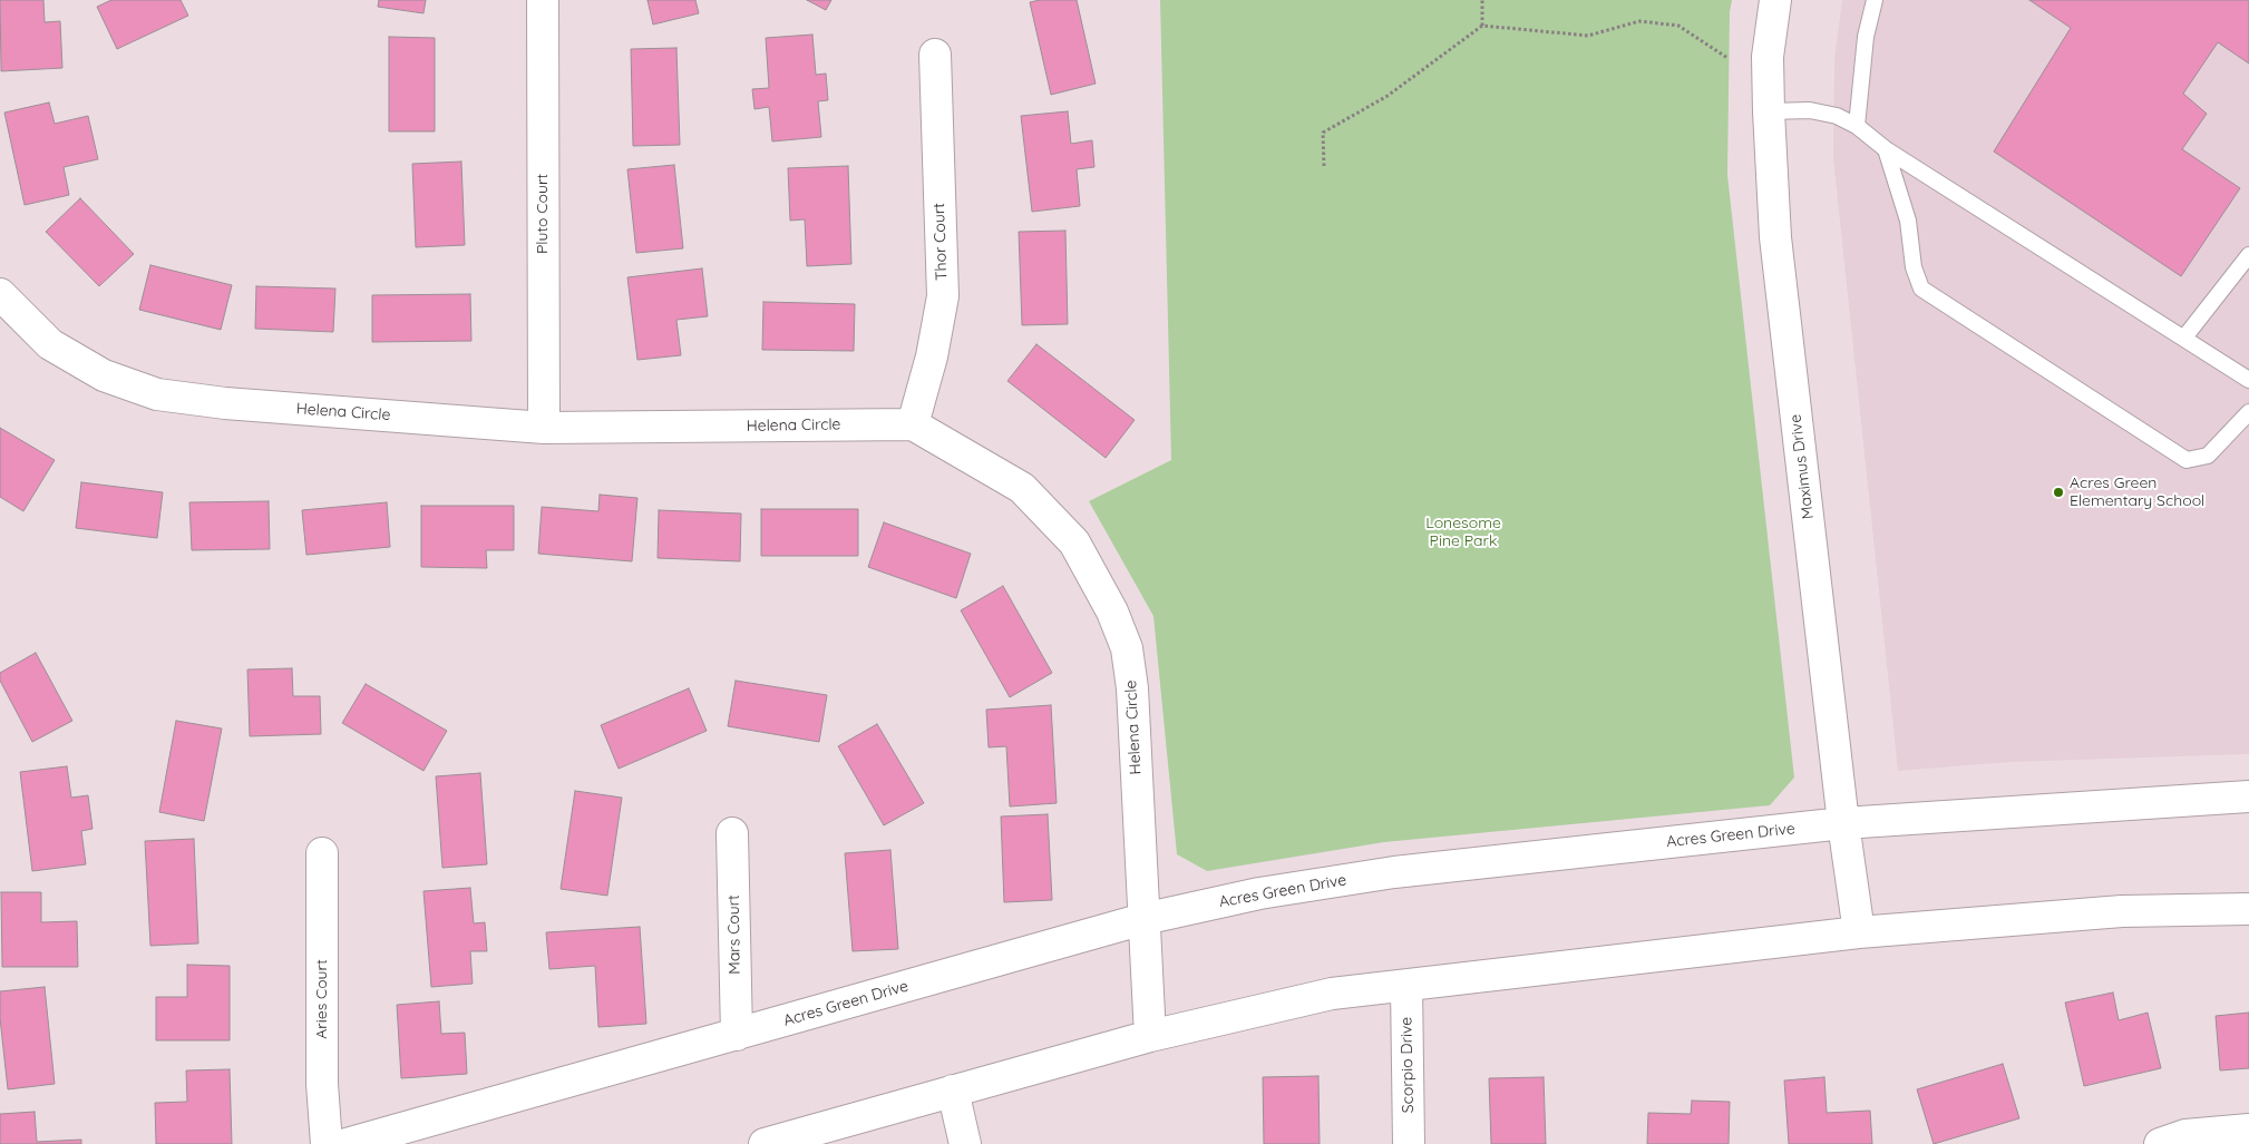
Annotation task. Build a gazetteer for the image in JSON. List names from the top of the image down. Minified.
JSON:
{"streets":{"street":["Pluto Court","Thor Court","Helena Circle","Maximus Drive","Acres Green Drive","Mars Court","Aries Court","Scorpio Drive"]},"crossings":[["Pluto Court","Helena Circle"],["Thor Court","Helena Circle"],["Helena Circle","Acres Green Drive"],["Maximus Drive","Acres Green Drive"],["Acres Green Drive","Mars Court"]],"parks":["Lonesome Pine Park"],"places":["Acres Green Elementary School"]}
